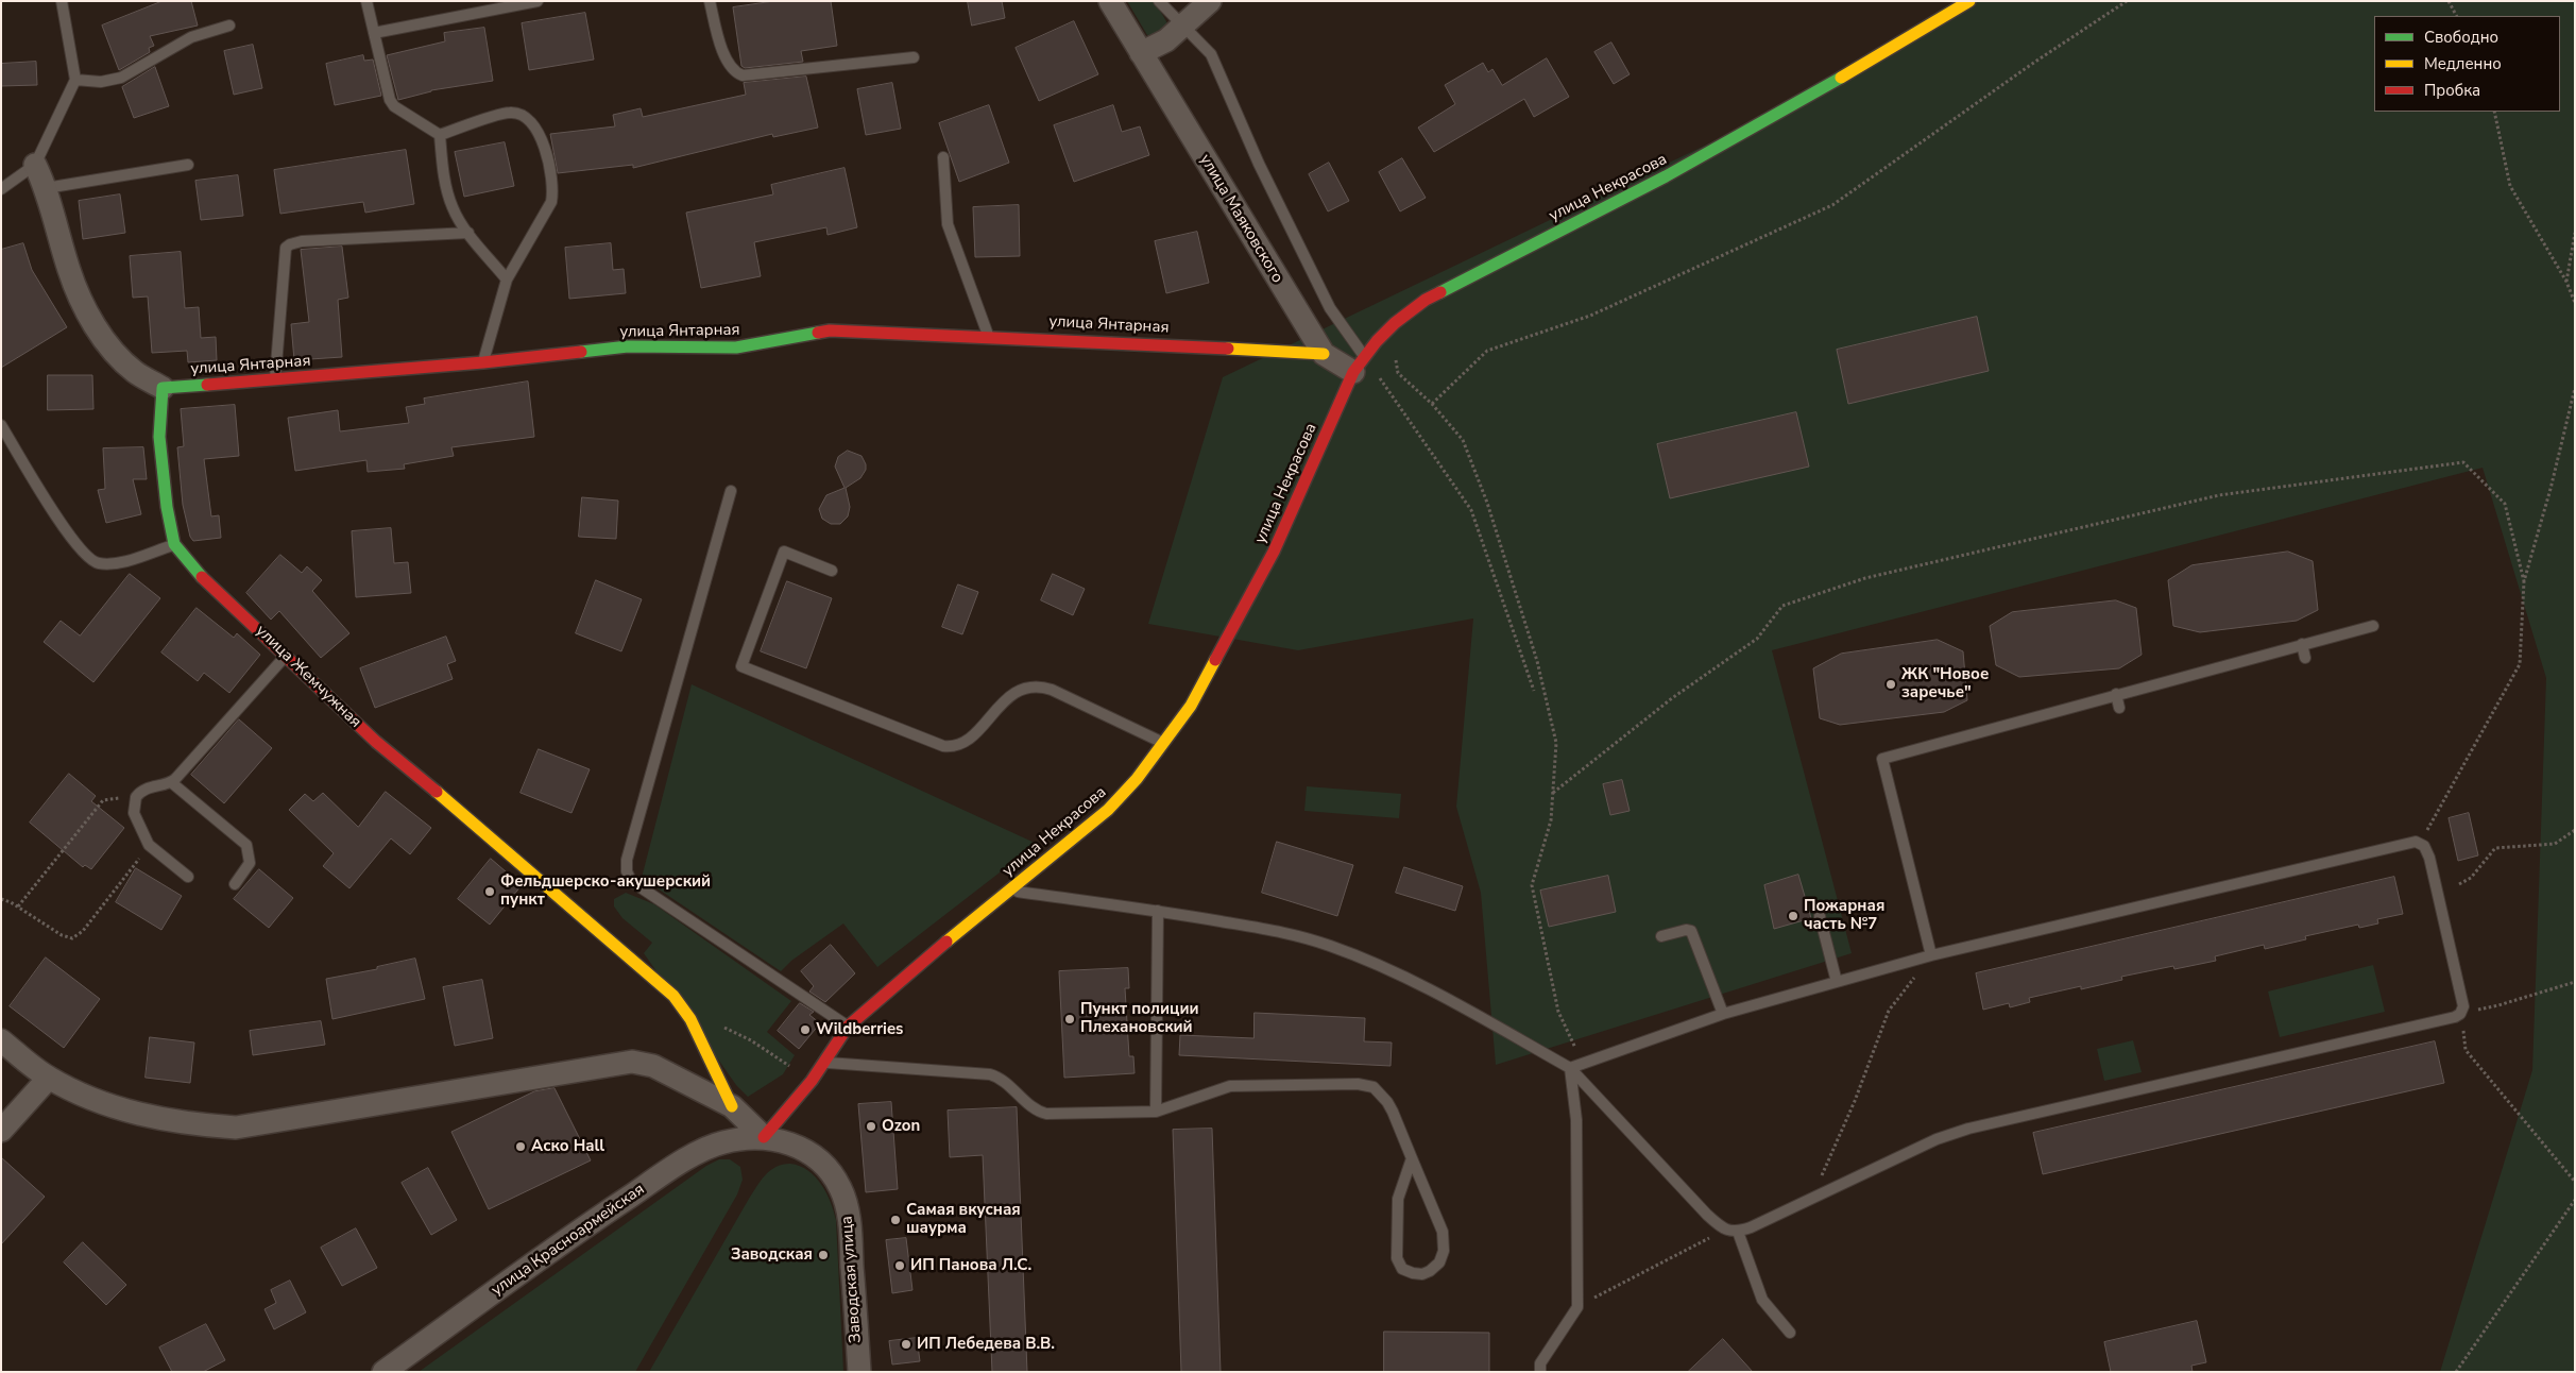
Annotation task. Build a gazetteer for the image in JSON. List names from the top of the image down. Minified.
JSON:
{"streets":{"street":["улица Некрасова","улица Маяковского","улица Янтарная","улица Жемчужная","улица Красноармейская","Заводская улица"]},"crossings":[["улица Некрасова","улица Маяковского"],["улица Некрасова","улица Красноармейская"],["улица Некрасова","Заводская улица"],["улица Маяковского","улица Янтарная"],["улица Янтарная","улица Жемчужная"],["улица Красноармейская","Заводская улица"]],"places":["ЖК \"Новое заречье\"","Фельдшерско-акушерский пункт","Пожарная часть №7","Пункт полиции Плехановский","Wildberries","Ozon","Аско Hall","Самая вкусная шаурма","Заводская","ИП Панова Л.С.","ИП Лебедева В.В."],"legend":["Свободно","Медленно","Пробка"]}
